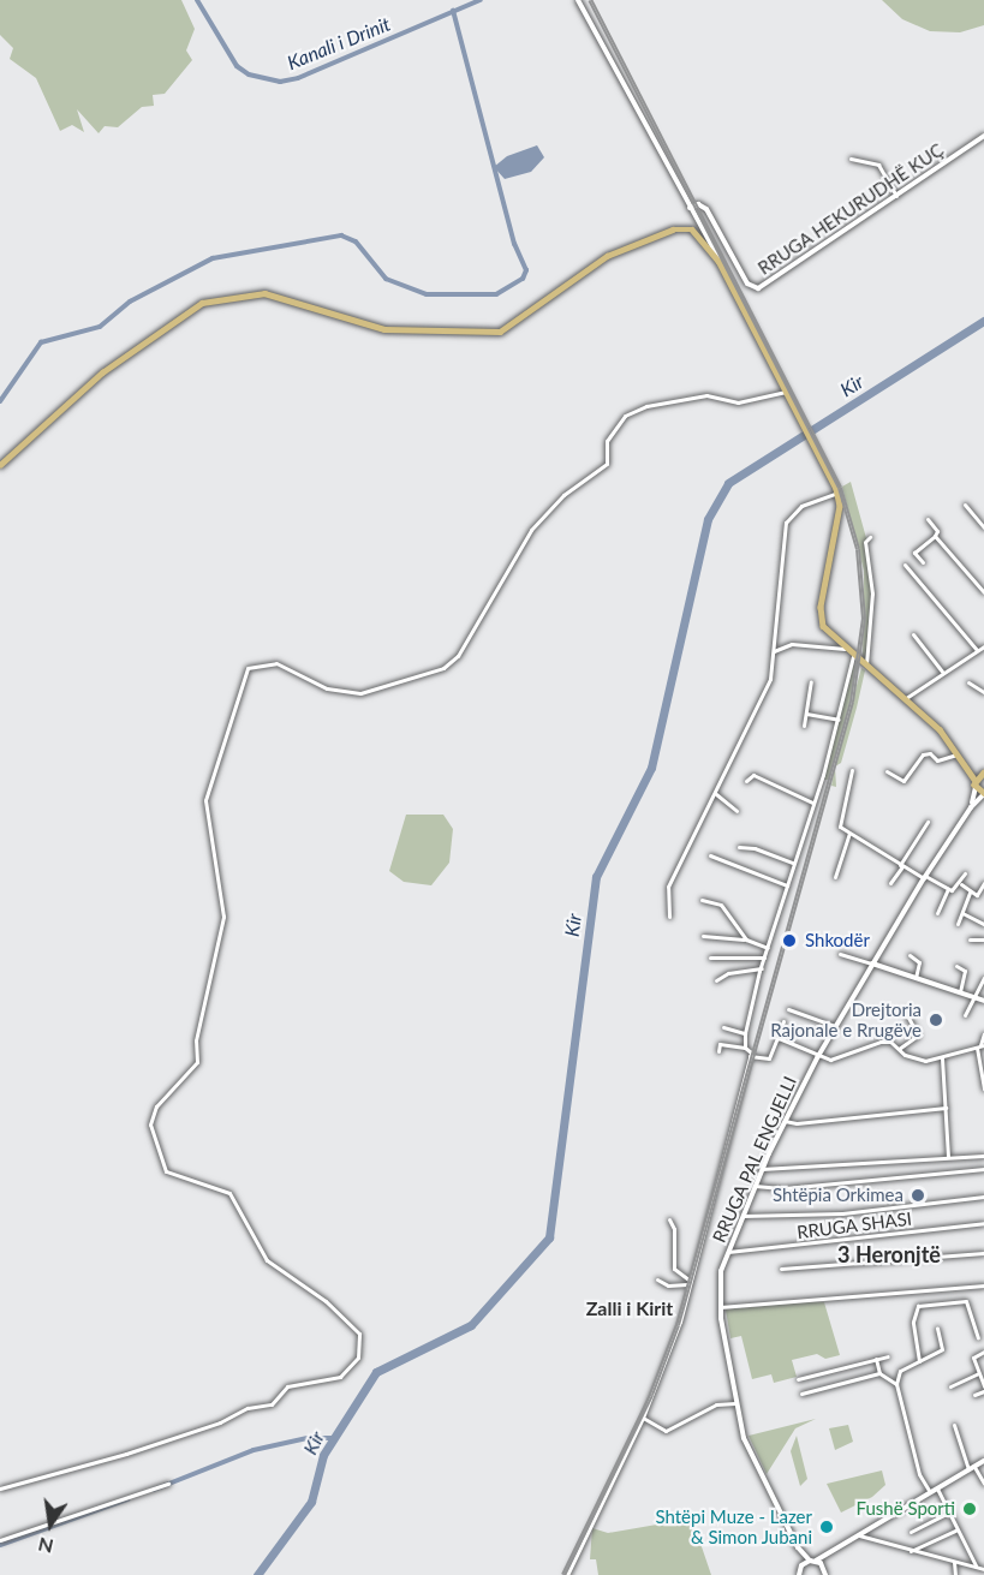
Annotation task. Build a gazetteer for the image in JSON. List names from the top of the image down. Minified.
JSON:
{"streets":{"main road":["RRUGA HEKURUDHË KUÇ","RRUGA PAL ENGJELLI"],"street":["RRUGA SHASI"]},"crossings":[["RRUGA PAL ENGJELLI","RRUGA SHASI"]],"districts":["3 Heronjtë","Zalli i Kirit"],"water":["Kanali i Drinit","Kir"],"places":["Shkodër","Drejtoria Rajonale e Rrugëve","Shtëpia Orkimea","Fushë Sporti","Shtëpi Muze - Lazer & Simon Jubani"],"north":"bottom"}
